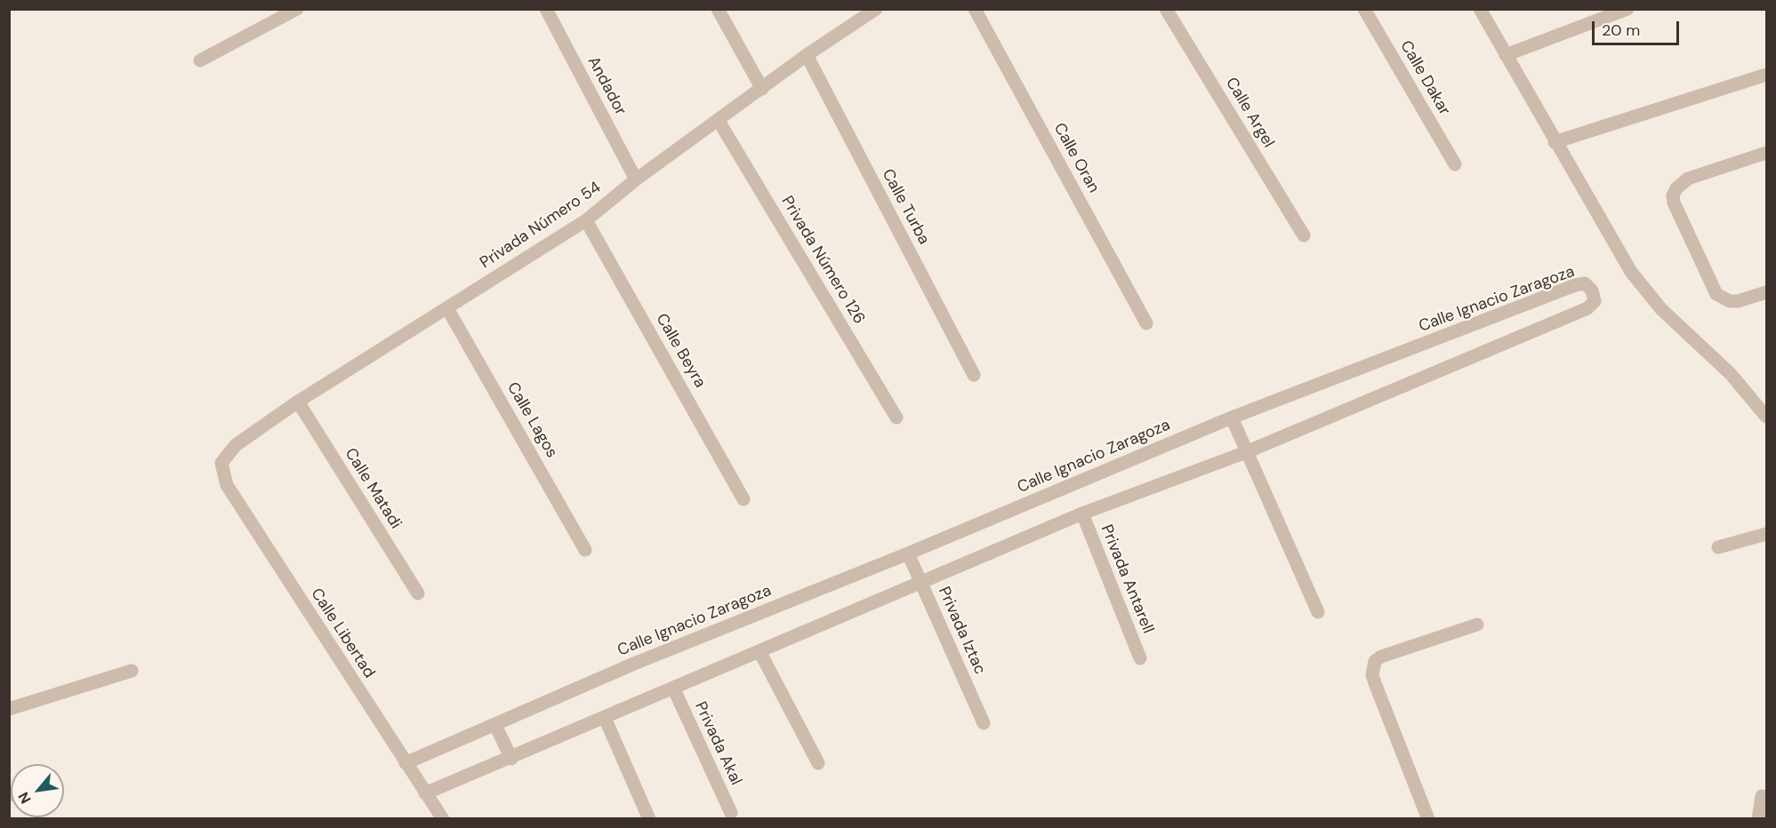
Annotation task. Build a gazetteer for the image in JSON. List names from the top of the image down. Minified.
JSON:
{"streets":{"street":["Calle Dakar","Andador","Calle Argel","Calle Oran","Calle Turba","Privada Número 54","Privada Número 126","Calle Ignacio Zaragoza","Calle Beyra","Calle Lagos","Calle Matadi","Privada Antarell","Privada Iztac","Calle Libertad","Privada Akal"]},"crossings":[["Andador","Privada Número 54"],["Calle Turba","Privada Número 54"],["Privada Número 54","Privada Número 126"],["Privada Número 54","Calle Beyra"],["Privada Número 54","Calle Lagos"],["Privada Número 54","Calle Matadi"],["Privada Número 54","Calle Libertad"],["Calle Ignacio Zaragoza","Privada Antarell"],["Calle Ignacio Zaragoza","Privada Iztac"],["Calle Ignacio Zaragoza","Calle Libertad"],["Calle Ignacio Zaragoza","Privada Akal"]],"scale_bar":"20 m","north":"bottom left"}
